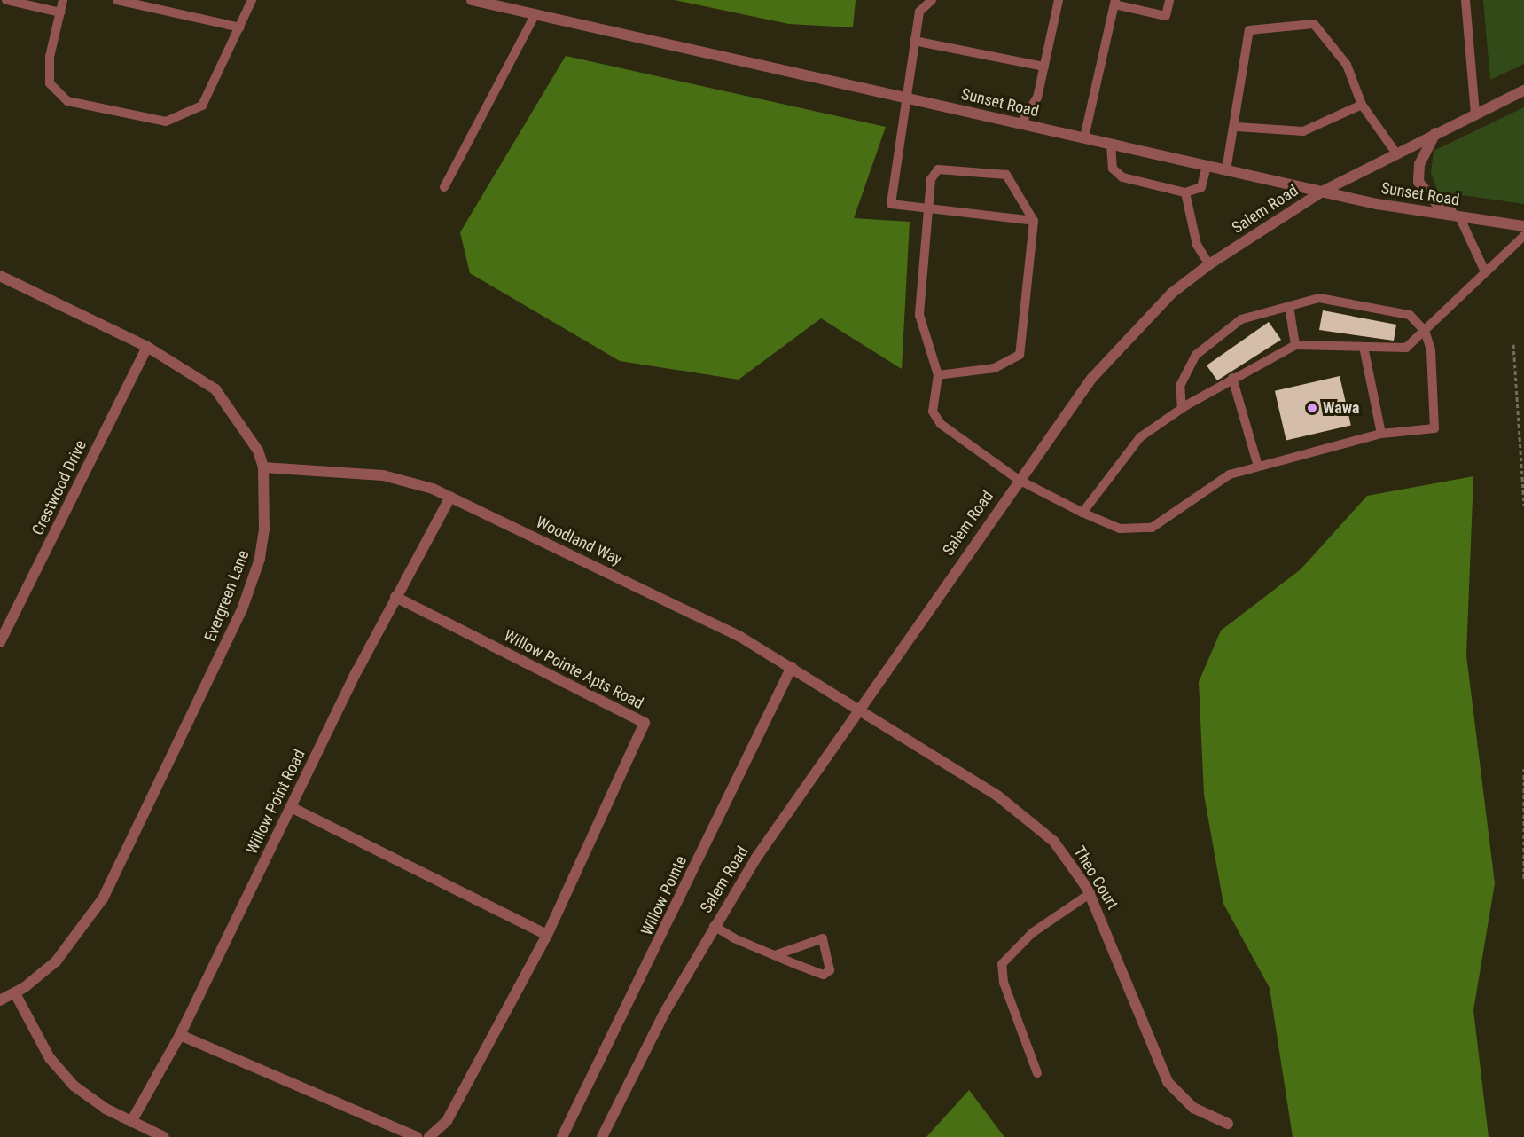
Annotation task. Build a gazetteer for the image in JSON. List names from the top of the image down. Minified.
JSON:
{"streets":{"street":["Sunset Road","Salem Road","Crestwood Drive","Woodland Way","Evergreen Lane","Willow Pointe Apts Road","Willow Point Road","Theo Court","Willow Pointe"]},"crossings":[["Sunset Road","Salem Road"],["Salem Road","Woodland Way"],["Salem Road","Theo Court"],["Crestwood Drive","Evergreen Lane"],["Woodland Way","Evergreen Lane"],["Woodland Way","Willow Point Road"],["Woodland Way","Theo Court"],["Woodland Way","Willow Pointe"],["Willow Pointe Apts Road","Willow Point Road"]],"places":["Wawa"]}
